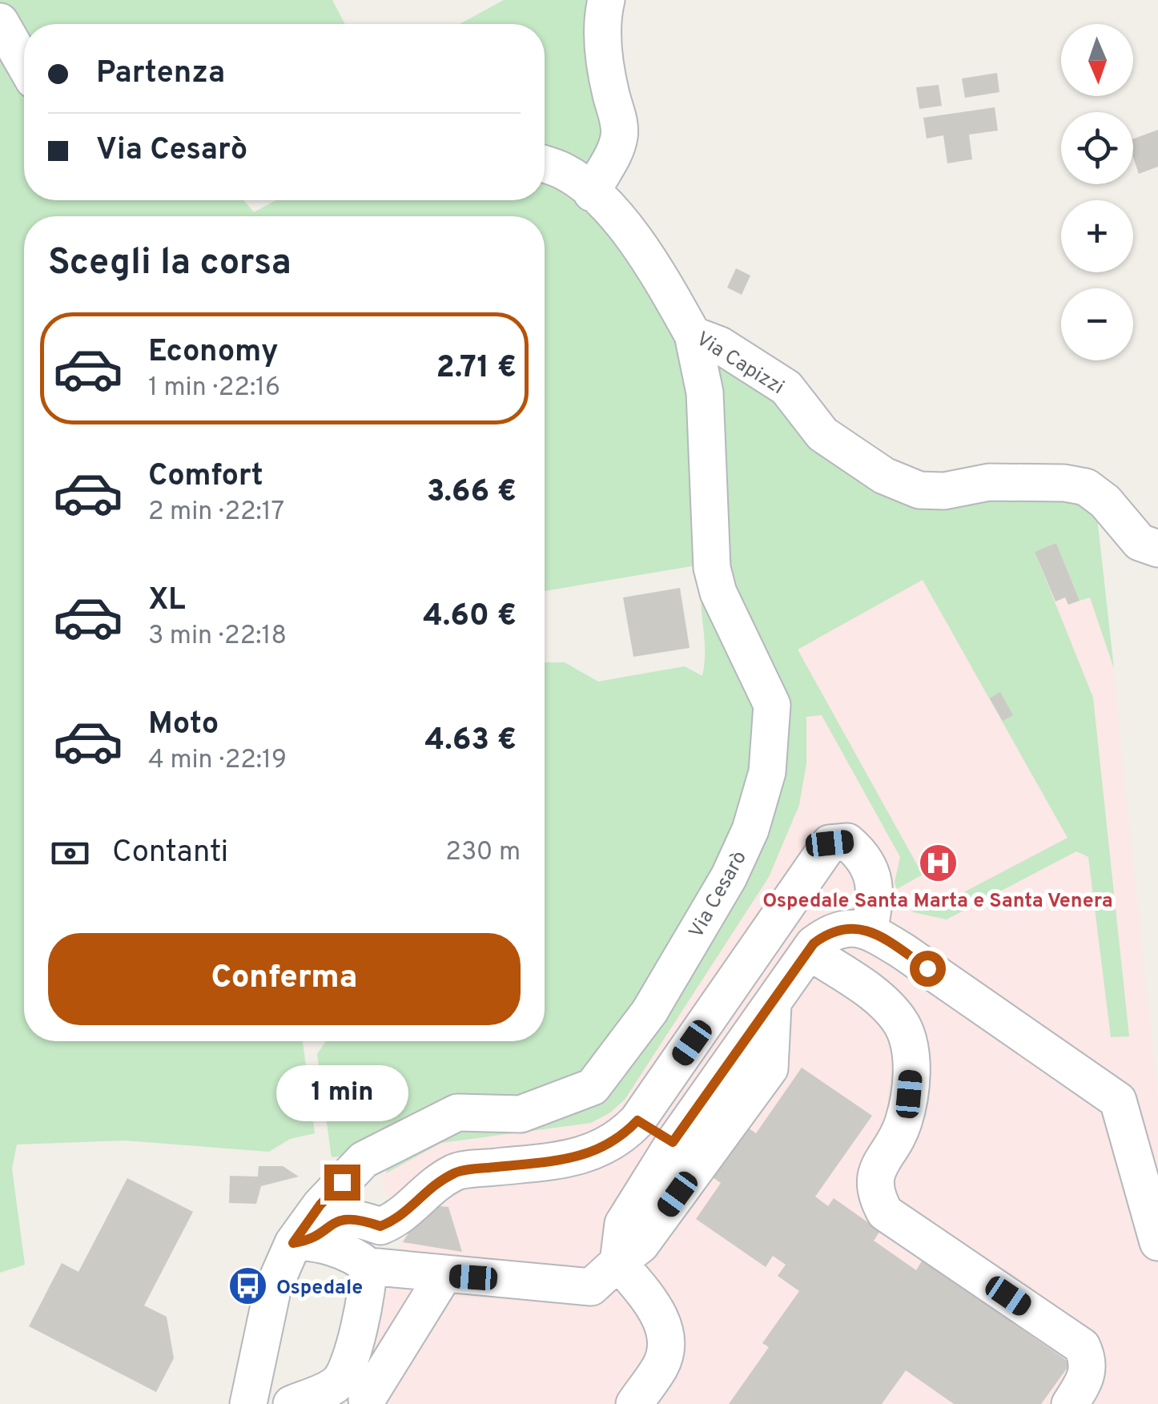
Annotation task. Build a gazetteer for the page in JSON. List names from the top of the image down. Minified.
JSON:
{"streets":{"street":["Via Capizzi","Via Cesarò"]},"crossings":[["Via Capizzi","Via Cesarò"]],"places":{"hospital":["Ospedale Santa Marta e Santa Venera"],"bus stop":["Ospedale"]},"north":"bottom","page":{"map_buttons":["+","−"],"banner":["Partenza","Via Cesarò"],"heading":"Scegli la corsa","list":[{"name":"Economy","note":"1 min · 22:16","value":"2.71 €"},{"name":"Comfort","note":"2 min · 22:17","value":"3.66 €"},{"name":"XL","note":"3 min · 22:18","value":"4.60 €"},{"name":"Moto","note":"4 min · 22:19","value":"4.63 €"}],"pay":["Contanti","230 m"],"buttons":"Conferma","bubble":"1 min"}}
